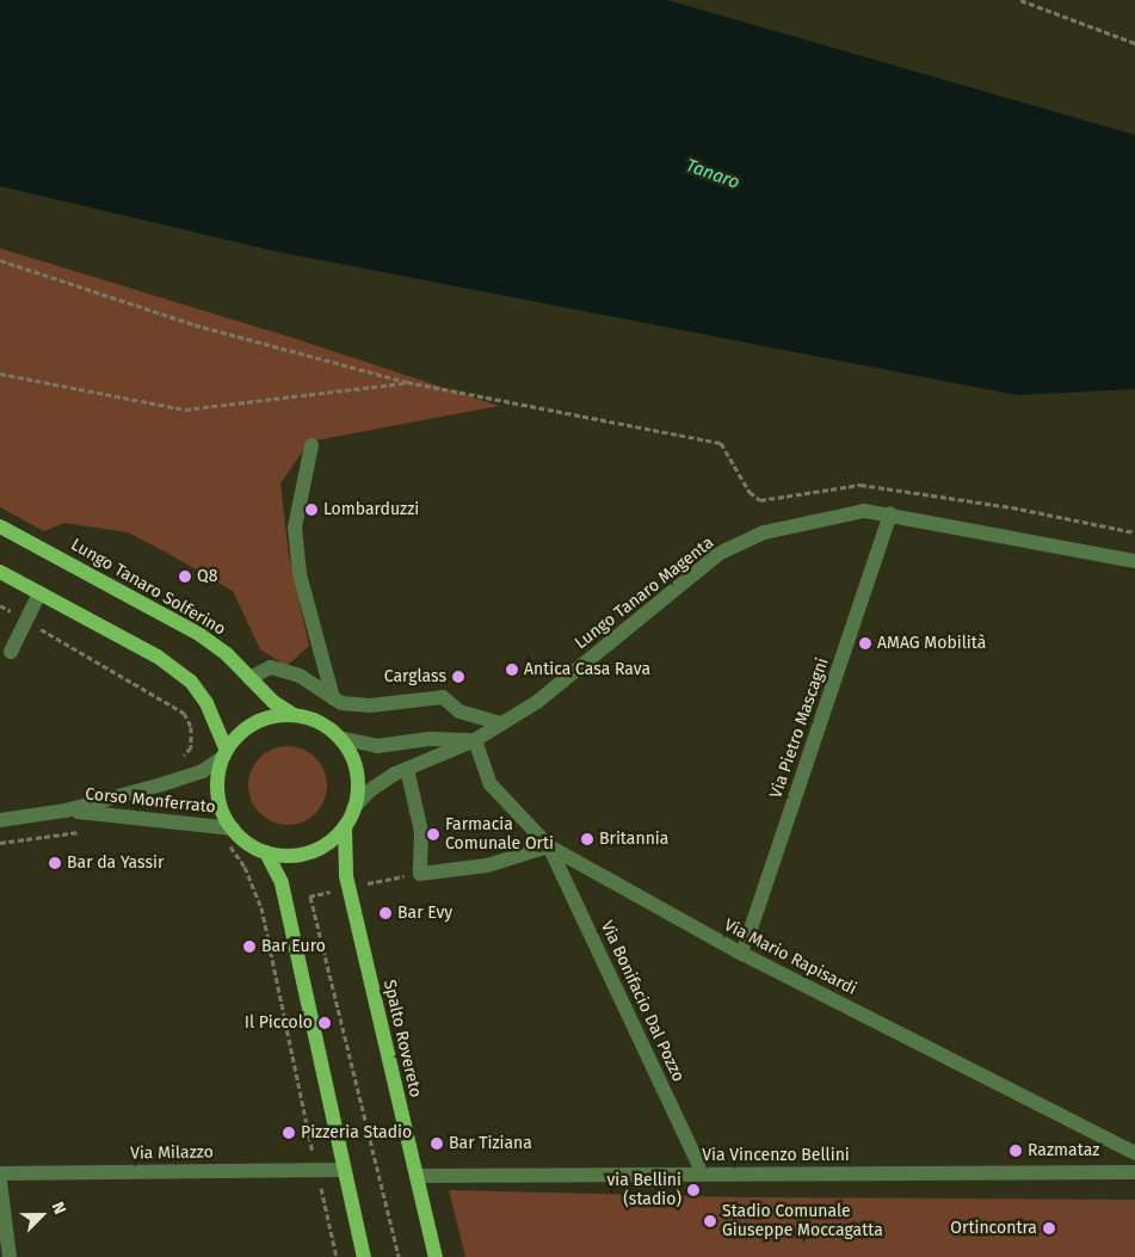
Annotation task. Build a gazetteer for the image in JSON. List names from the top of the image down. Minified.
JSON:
{"streets":{"main road":["Lungo Tanaro Solferino","Spalto Rovereto"],"street":["Lungo Tanaro Magenta","Via Pietro Mascagni","Corso Monferrato","Via Mario Rapisardi","Via Bonifacio Dal Pozzo","Via Milazzo","Via Vincenzo Bellini"]},"crossings":[["Lungo Tanaro Solferino","Lungo Tanaro Magenta"],["Lungo Tanaro Solferino","Corso Monferrato"],["Lungo Tanaro Solferino","Spalto Rovereto"],["Lungo Tanaro Magenta","Via Pietro Mascagni"],["Lungo Tanaro Magenta","Corso Monferrato"],["Lungo Tanaro Magenta","Via Mario Rapisardi"],["Lungo Tanaro Magenta","Spalto Rovereto"],["Via Pietro Mascagni","Via Mario Rapisardi"],["Corso Monferrato","Spalto Rovereto"],["Via Mario Rapisardi","Via Bonifacio Dal Pozzo"],["Via Bonifacio Dal Pozzo","Via Vincenzo Bellini"],["Spalto Rovereto","Via Vincenzo Bellini"]],"water":["Tanaro"],"places":["Lombarduzzi","Q8","AMAG Mobilità","Antica Casa Rava","Carglass","Farmacia Comunale Orti","Britannia","Bar da Yassir","Bar Evy","Bar Euro","Il Piccolo","Pizzeria Stadio","Bar Tiziana","Razmataz","via Bellini (stadio)","Stadio Comunale Giuseppe Moccagatta","Ortincontra"],"north":"top right"}
